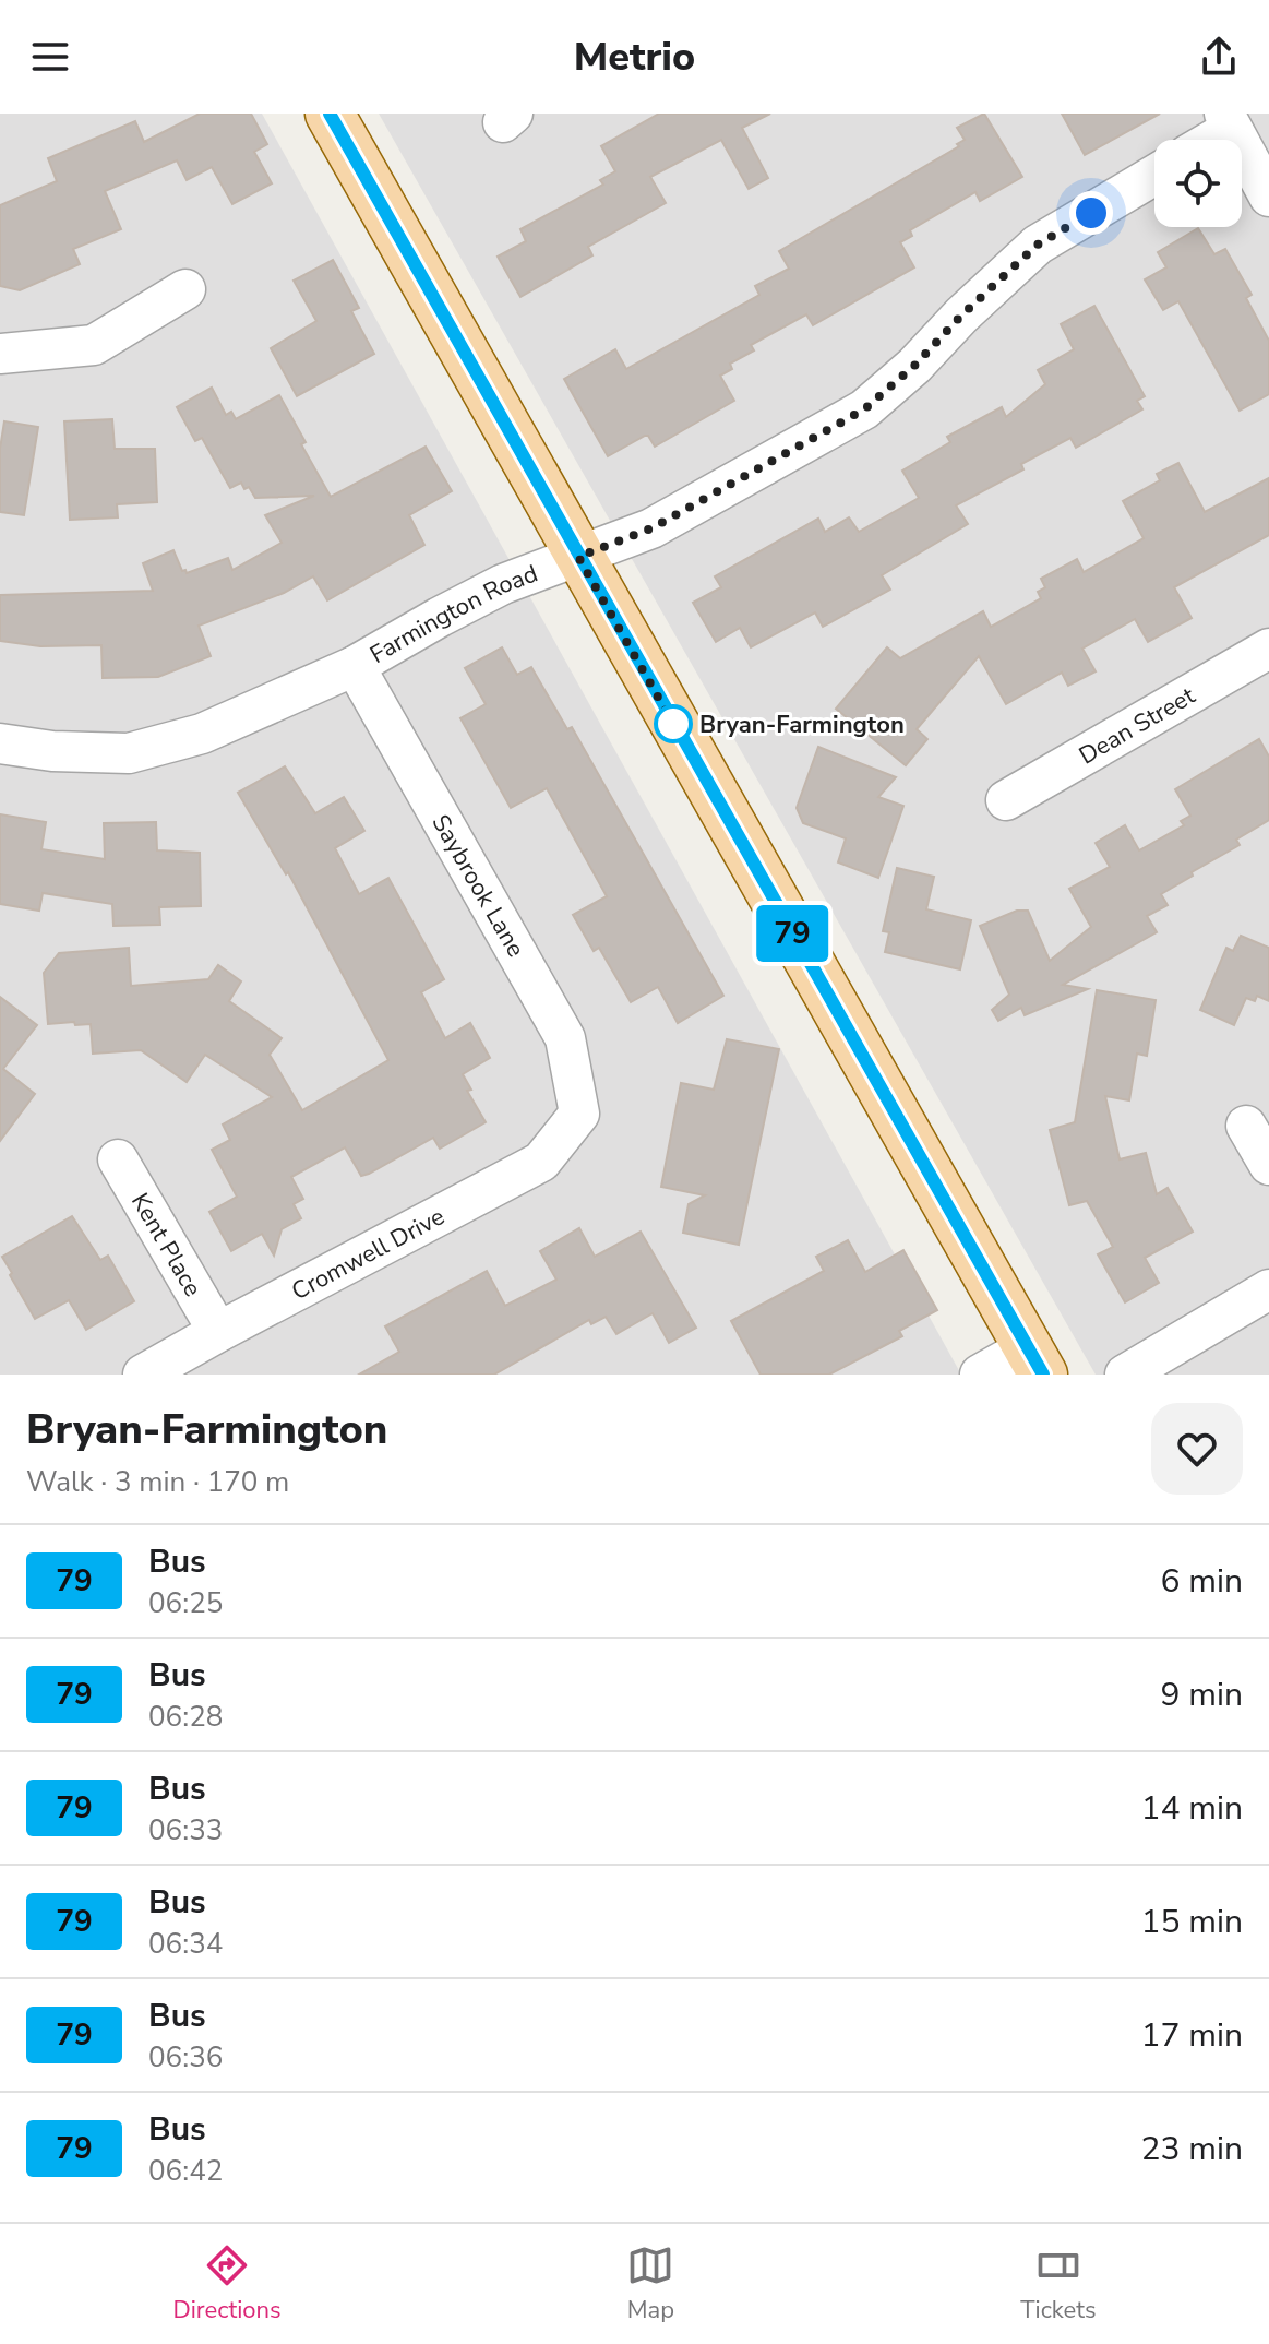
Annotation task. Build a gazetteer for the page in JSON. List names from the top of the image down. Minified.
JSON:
{"streets":{"street":["Farmington Road","Dean Street","Saybrook Lane","Kent Place","Cromwell Drive"]},"crossings":[["Farmington Road","Saybrook Lane"],["Saybrook Lane","Cromwell Drive"],["Kent Place","Cromwell Drive"]],"places":["Bryan-Farmington"],"lines":["bus line 79"],"page":{"header":"Metrio","on_map":"79","heading":["Bryan-Farmington","Walk · 3 min · 170 m"],"list":[{"mark":"79","name":"Bus","note":"06:25","value":"6 min"},{"mark":"79","name":"Bus","note":"06:28","value":"9 min"},{"mark":"79","name":"Bus","note":"06:33","value":"14 min"},{"mark":"79","name":"Bus","note":"06:34","value":"15 min"},{"mark":"79","name":"Bus","note":"06:36","value":"17 min"},{"mark":"79","name":"Bus","note":"06:42","value":"23 min"}],"tabs":["Directions","Map","Tickets"]}}
